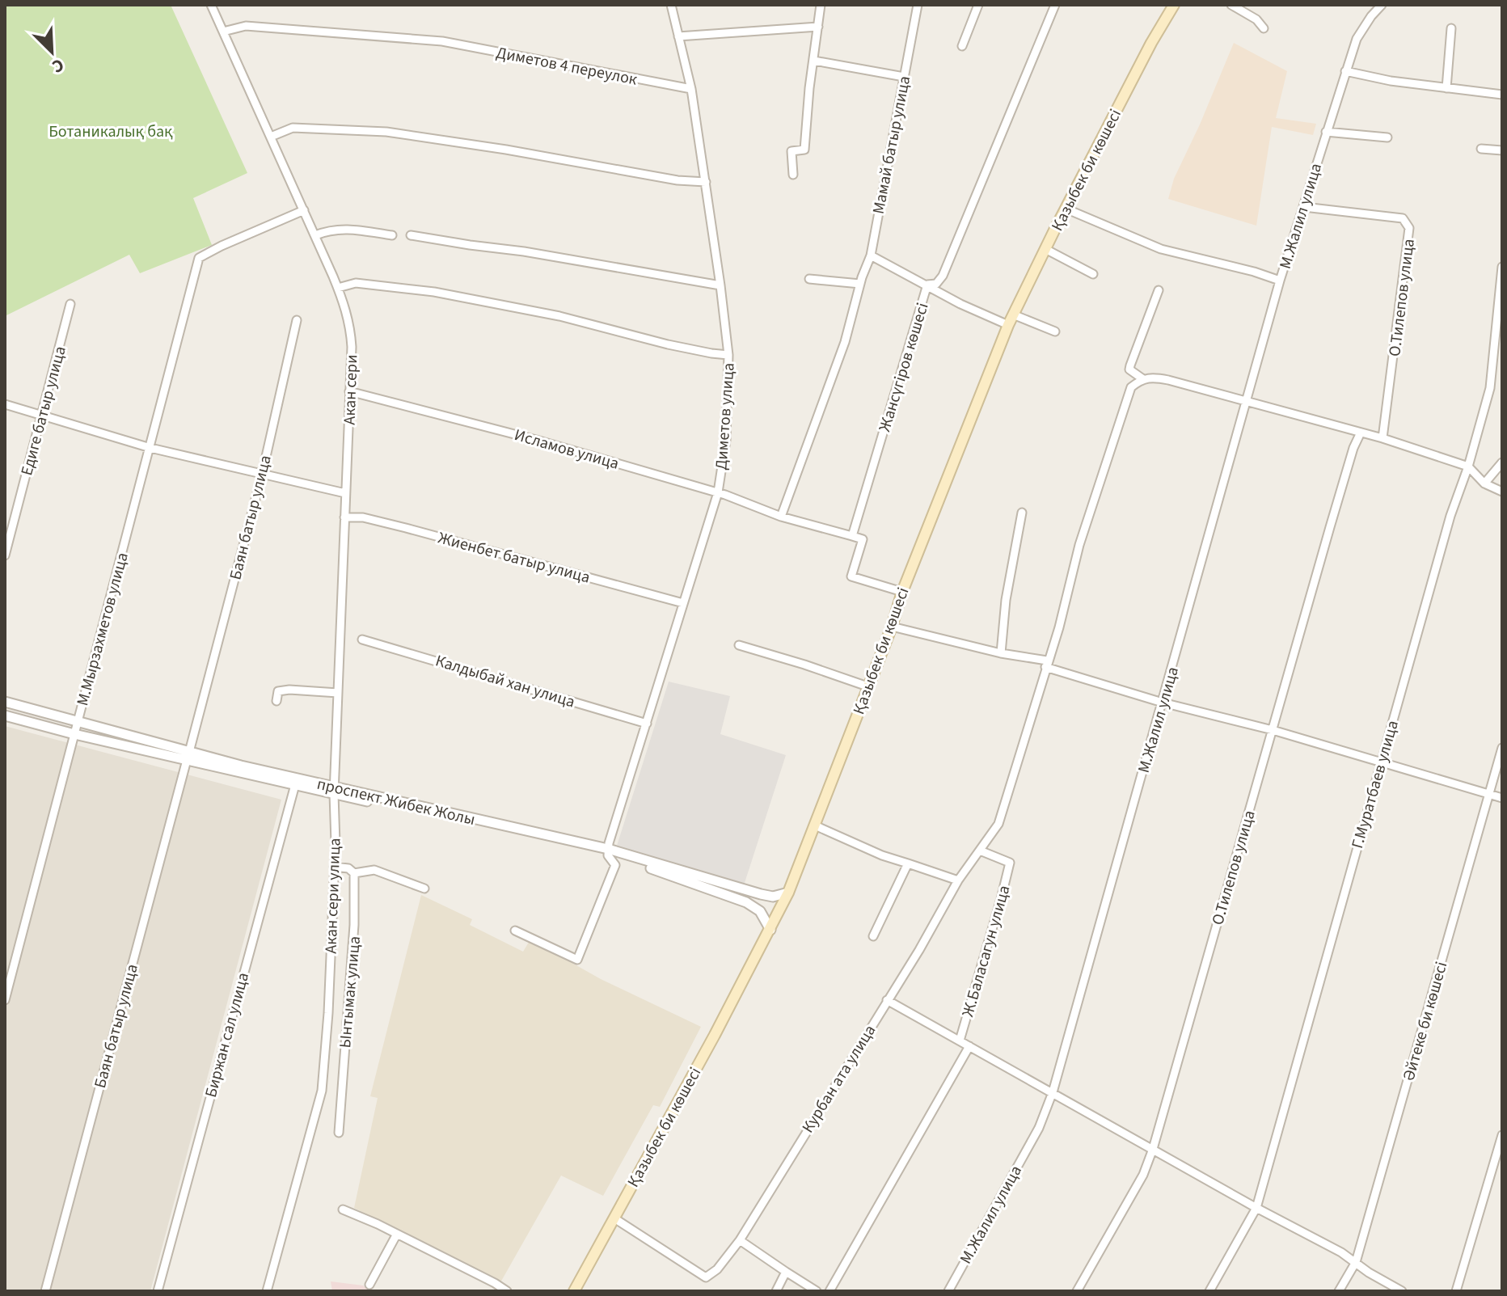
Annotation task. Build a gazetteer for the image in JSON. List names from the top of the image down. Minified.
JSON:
{"streets":{"main road":["Қазыбек би көшесі"],"street":["Диметов 4 переулок","Мамай батыр улица","М.Жалил улица","О.Тилепов улица","Жансүгіров көшесі","Акан сери","Едиге батыр улица","Диметов улица","Исламов улица","Баян батыр улица","Жиенбет батыр улица","М.Мырзахметов улица","Калдыбай хан улица","Г.Муратбаев улица","проспект Жибек Жолы","Акан сери улица","Ж.Баласагун улица","Ынтымак улица","Әйтеке би көшесі","Биржан сал улица","Курбан ата улица"]},"crossings":[["Диметов 4 переулок","Акан сери"],["Диметов 4 переулок","Диметов улица"],["Мамай батыр улица","Исламов улица"],["Қазыбек би көшесі","Жансүгіров көшесі"],["Қазыбек би көшесі","проспект Жибек Жолы"],["Қазыбек би көшесі","Курбан ата улица"],["М.Жалил улица","О.Тилепов улица"],["Жансүгіров көшесі","Исламов улица"],["Акан сери","Исламов улица"],["Акан сери","М.Мырзахметов улица"],["Акан сери","Акан сери улица"],["Диметов улица","Исламов улица"],["Диметов улица","Жиенбет батыр улица"],["Диметов улица","Калдыбай хан улица"],["Диметов улица","проспект Жибек Жолы"],["Баян батыр улица","проспект Жибек Жолы"],["Жиенбет батыр улица","Акан сери улица"],["М.Мырзахметов улица","проспект Жибек Жолы"],["проспект Жибек Жолы","Акан сери улица"],["проспект Жибек Жолы","Биржан сал улица"],["Ж.Баласагун улица","Курбан ата улица"]],"parks":["Ботаникалық бақ"],"north":"bottom right"}
